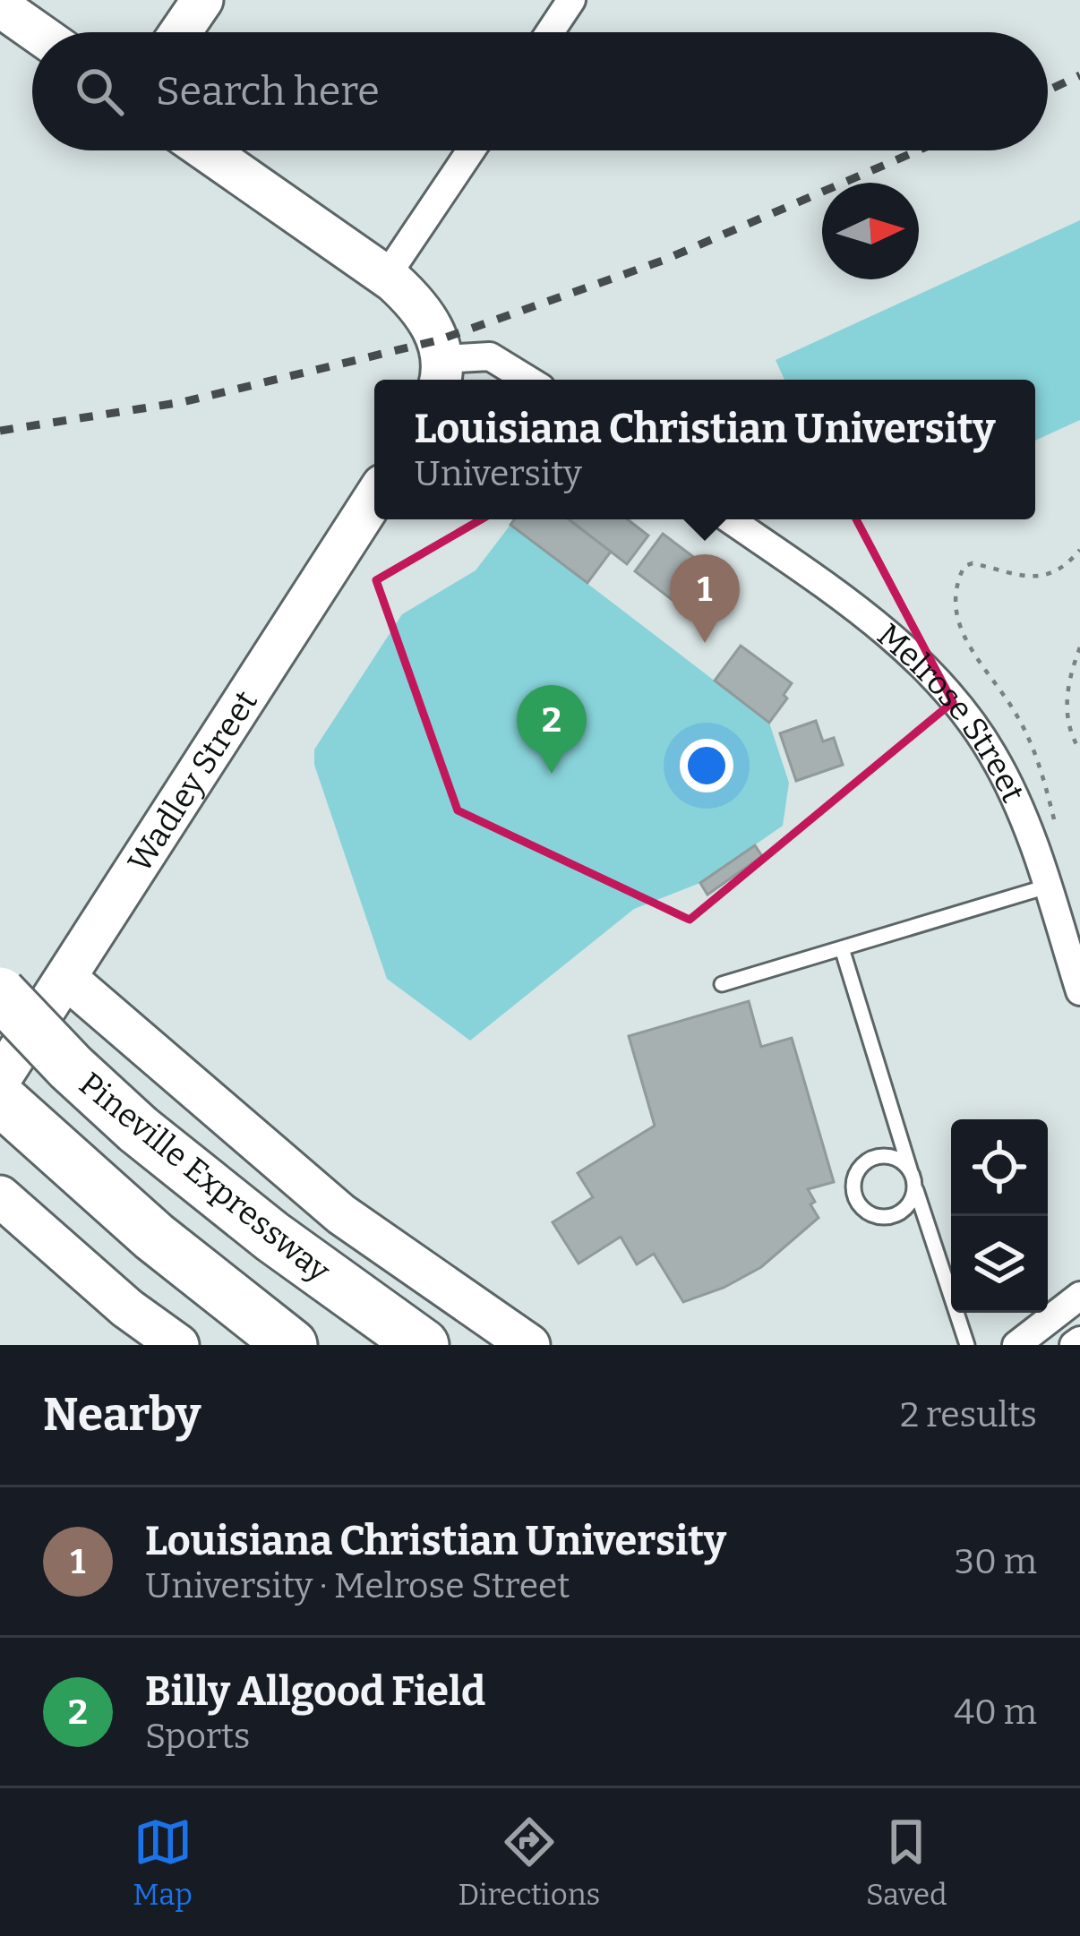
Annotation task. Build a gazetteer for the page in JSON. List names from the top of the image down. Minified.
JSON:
{"streets":{"highway":["Pineville Expressway"],"main road":["Wadley Street"],"street":["Melrose Street"]},"north":"right","page":{"search":"Search here","popup":["Louisiana Christian University","University"],"pins":["1","2"],"heading":["Nearby","2 results"],"list":[{"mark":"1","name":"Louisiana Christian University","note":"University · Melrose Street","value":"30 m"},{"mark":"2","name":"Billy Allgood Field","note":"Sports","value":"40 m"}],"nav":["Map","Directions","Saved"]}}
